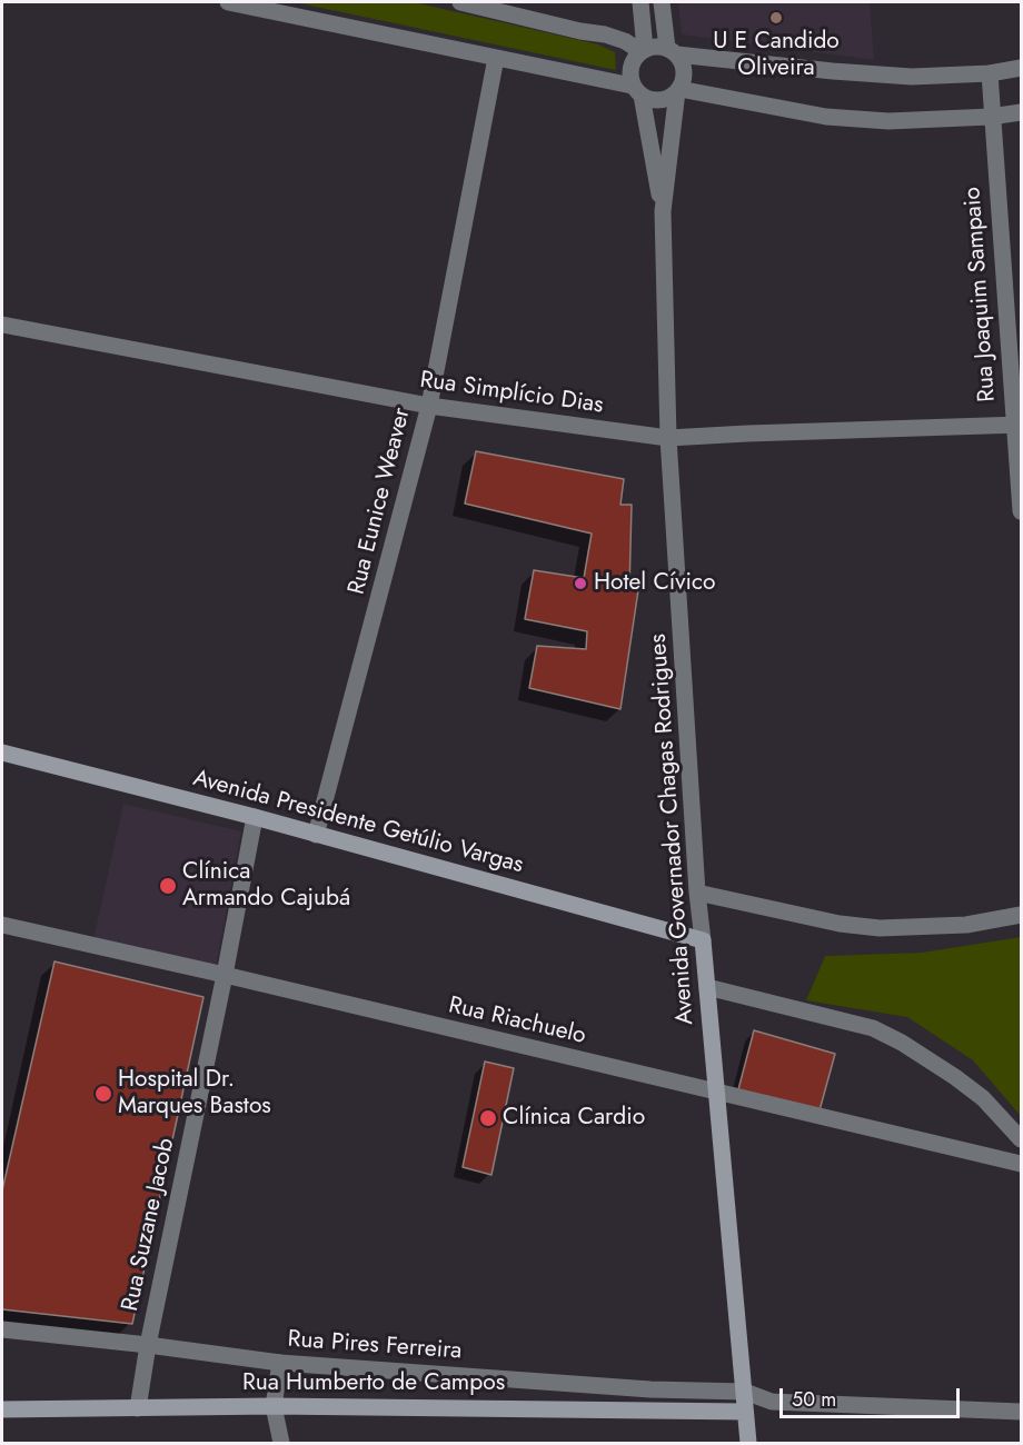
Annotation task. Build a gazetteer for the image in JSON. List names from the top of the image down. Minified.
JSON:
{"streets":{"main road":["Avenida Presidente Getúlio Vargas","Avenida Governador Chagas Rodrigues","Rua Humberto de Campos"],"street":["Rua Joaquim Sampaio","Rua Simplício Dias","Rua Eunice Weaver","Rua Riachuelo","Rua Suzane Jacob","Rua Pires Ferreira"]},"crossings":[["Rua Joaquim Sampaio","Rua Simplício Dias"],["Rua Simplício Dias","Rua Eunice Weaver"],["Rua Simplício Dias","Avenida Governador Chagas Rodrigues"],["Rua Eunice Weaver","Avenida Presidente Getúlio Vargas"],["Avenida Presidente Getúlio Vargas","Avenida Governador Chagas Rodrigues"],["Avenida Presidente Getúlio Vargas","Rua Suzane Jacob"],["Avenida Governador Chagas Rodrigues","Rua Riachuelo"],["Avenida Governador Chagas Rodrigues","Rua Pires Ferreira"],["Avenida Governador Chagas Rodrigues","Rua Humberto de Campos"],["Rua Riachuelo","Rua Suzane Jacob"],["Rua Suzane Jacob","Rua Pires Ferreira"],["Rua Suzane Jacob","Rua Humberto de Campos"]],"places":["U E Candido Oliveira","Hotel Cívico","Clínica Armando Cajubá","Hospital Dr. Marques Bastos","Clínica Cardio"],"scale_bar":"50 m"}
